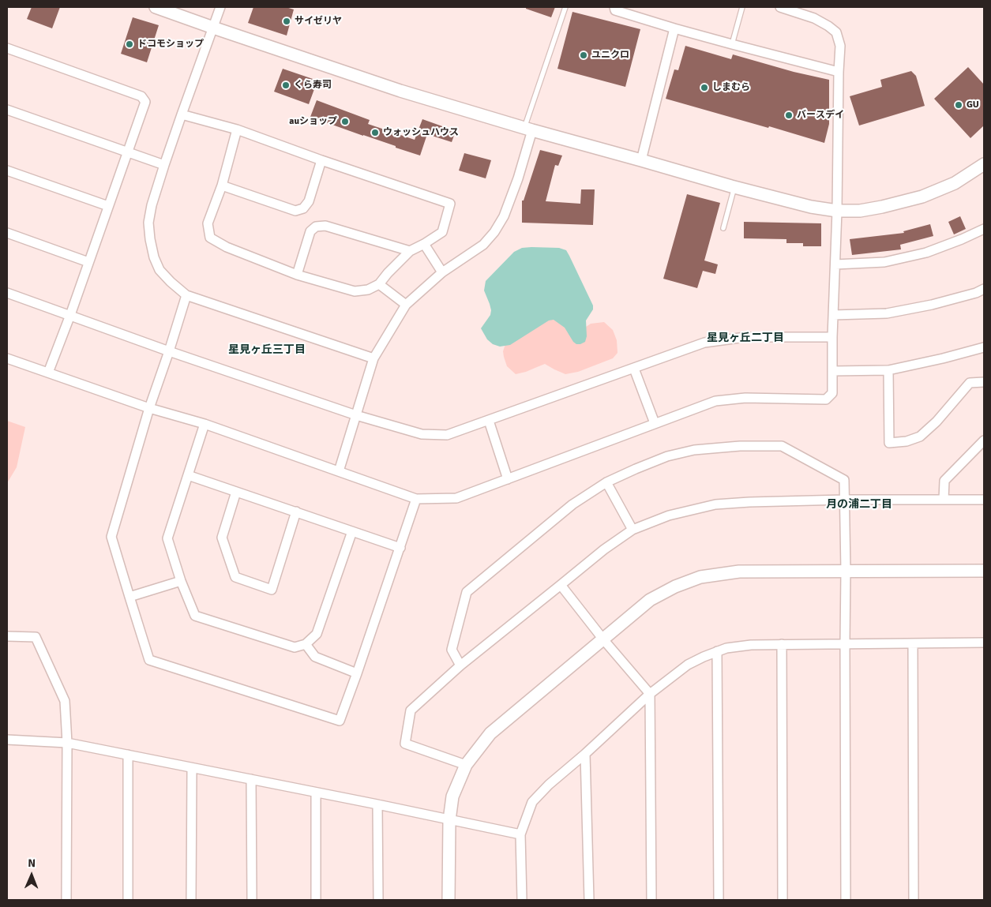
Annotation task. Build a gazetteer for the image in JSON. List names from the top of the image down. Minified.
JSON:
{"districts":["星見ヶ丘二丁目","星見ヶ丘三丁目","月の浦二丁目"],"places":["サイゼリヤ","ドコモショップ","ユニクロ","くら寿司","しまむら","GU","バースデイ","auショップ","ウォッシュハウス"],"north":"top"}
